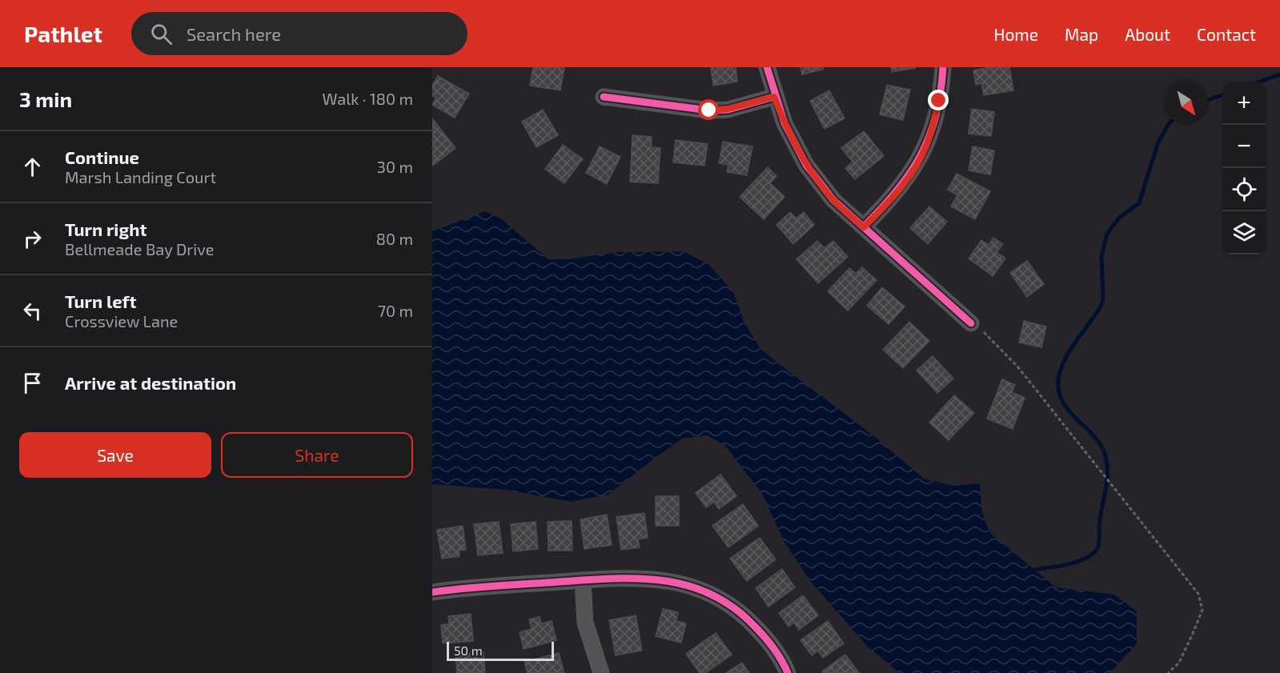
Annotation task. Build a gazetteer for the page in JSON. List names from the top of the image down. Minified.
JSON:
{"scale_bar":"50 m","north":"bottom right","page":{"header":"Pathlet","search":"Search here","nav":["Home","Map","About","Contact"],"heading":["3 min","Walk · 180 m"],"map_buttons":["+","−"],"list":[["Continue","Marsh Landing Court","30 m"],["Turn right","Bellmeade Bay Drive","80 m"],["Turn left","Crossview Lane","70 m"],"Arrive at destination"],"buttons":["Save","Share"],"scale":"50 m"}}
